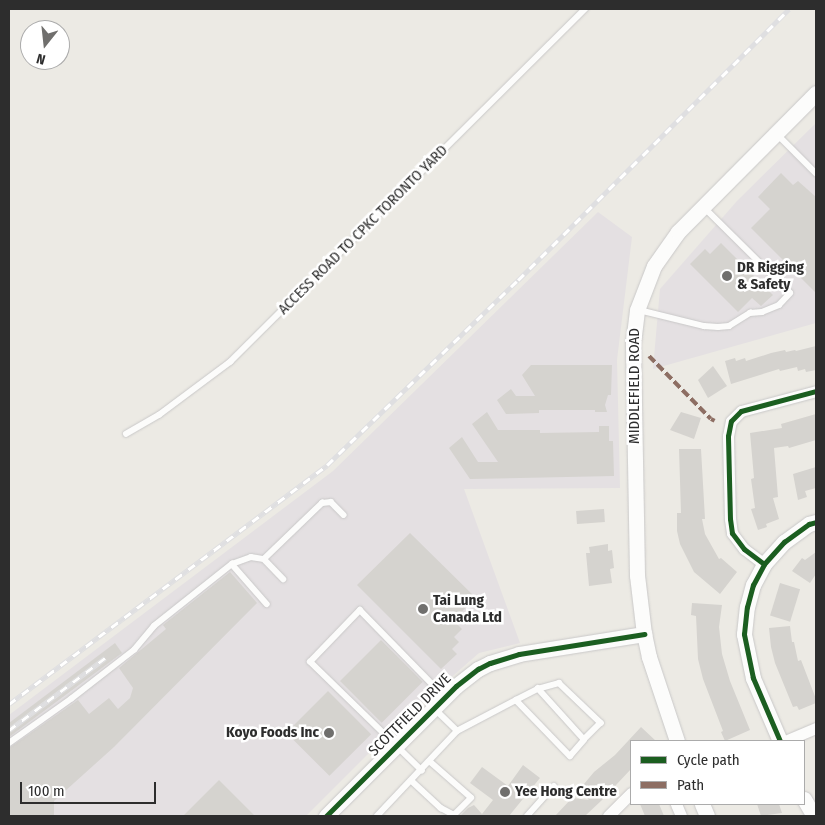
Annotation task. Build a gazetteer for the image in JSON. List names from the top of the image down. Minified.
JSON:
{"streets":{"main road":["MIDDLEFIELD ROAD","SCOTTFIELD DRIVE"],"lane":["ACCESS ROAD TO CPKC TORONTO YARD"]},"crossings":[["MIDDLEFIELD ROAD","SCOTTFIELD DRIVE"]],"places":["DR Rigging & Safety","Tai Lung Canada Ltd","Koyo Foods Inc","Yee Hong Centre"],"legend":["Cycle path","Path"],"scale_bar":"100 m","north":"bottom"}
